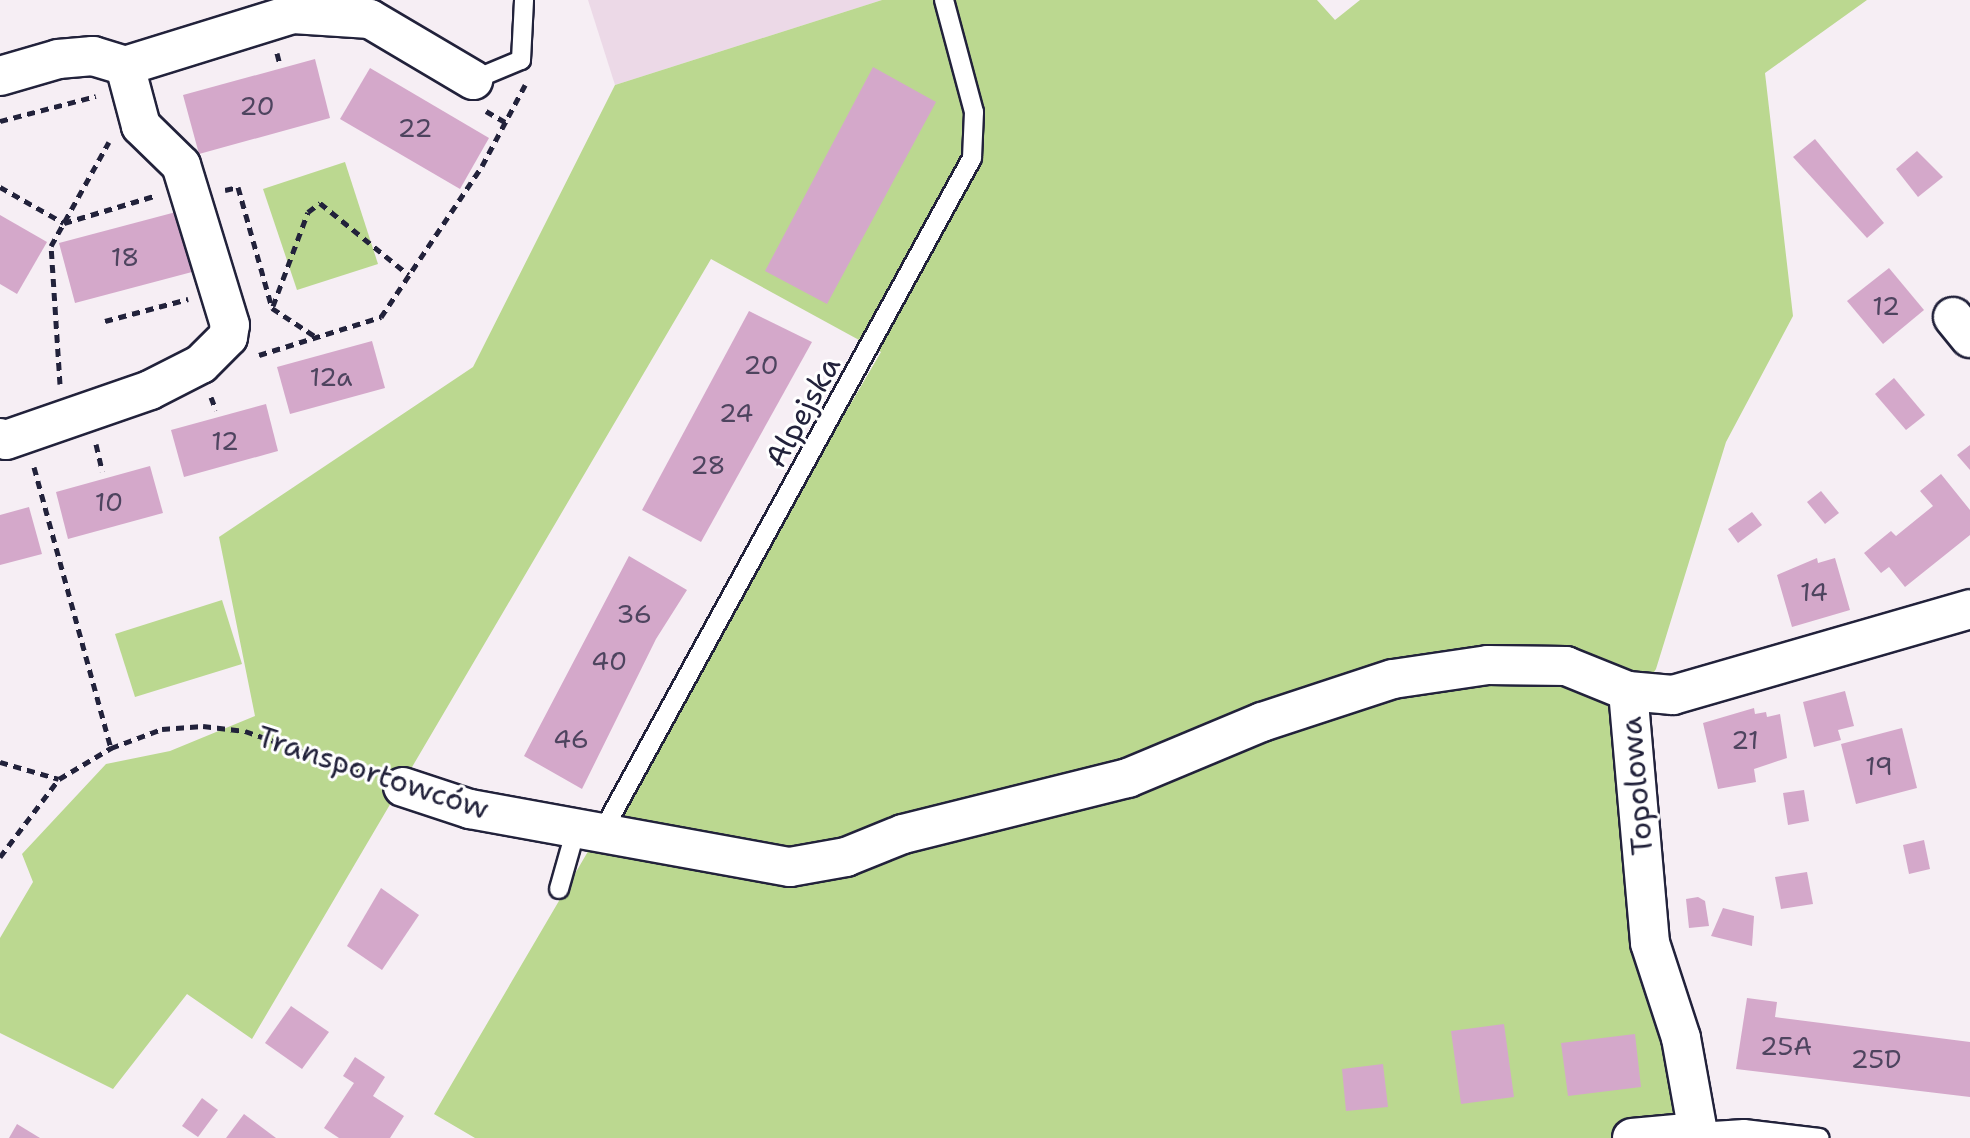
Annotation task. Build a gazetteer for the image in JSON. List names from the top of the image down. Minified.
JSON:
{"streets":{"street":["Transportowców","Topolowa"],"lane":["Alpejska"]},"crossings":[["Alpejska","Transportowców"],["Transportowców","Topolowa"]],"house_numbers":["20","22","18","12","20","12a","24","12","28","10","14","36","40","46","21","19","25A","25D"]}
